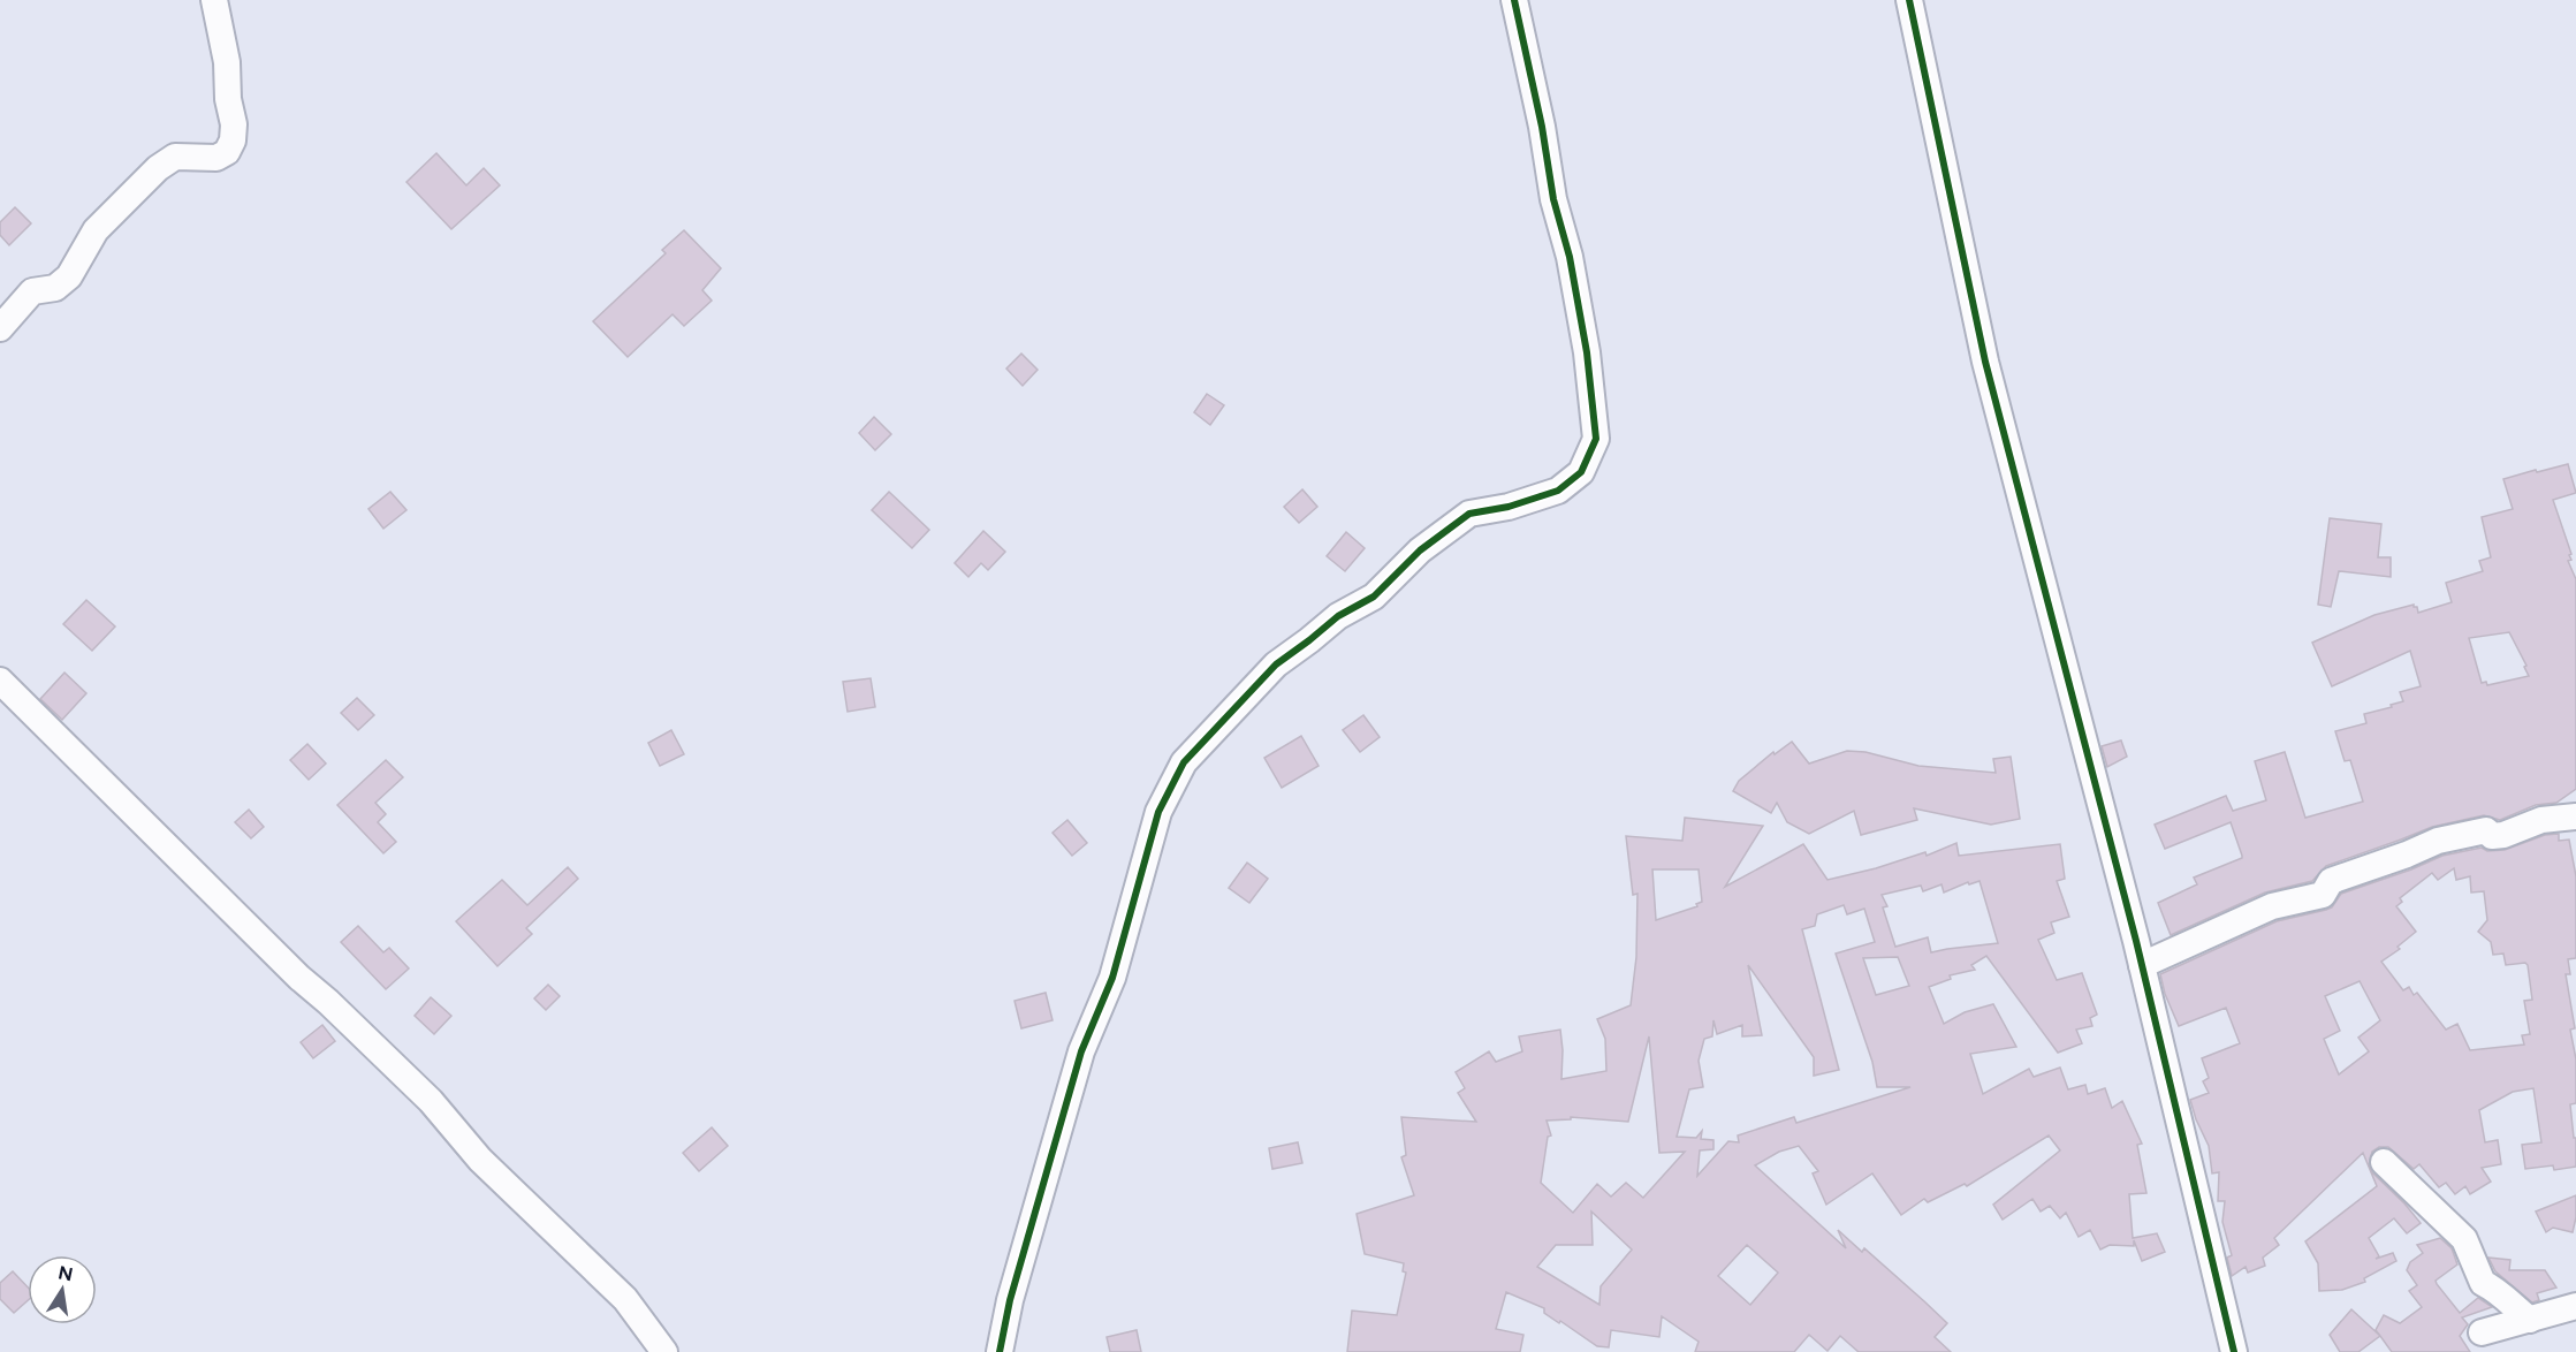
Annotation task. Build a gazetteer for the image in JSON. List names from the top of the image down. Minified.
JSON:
{"north":"top"}
